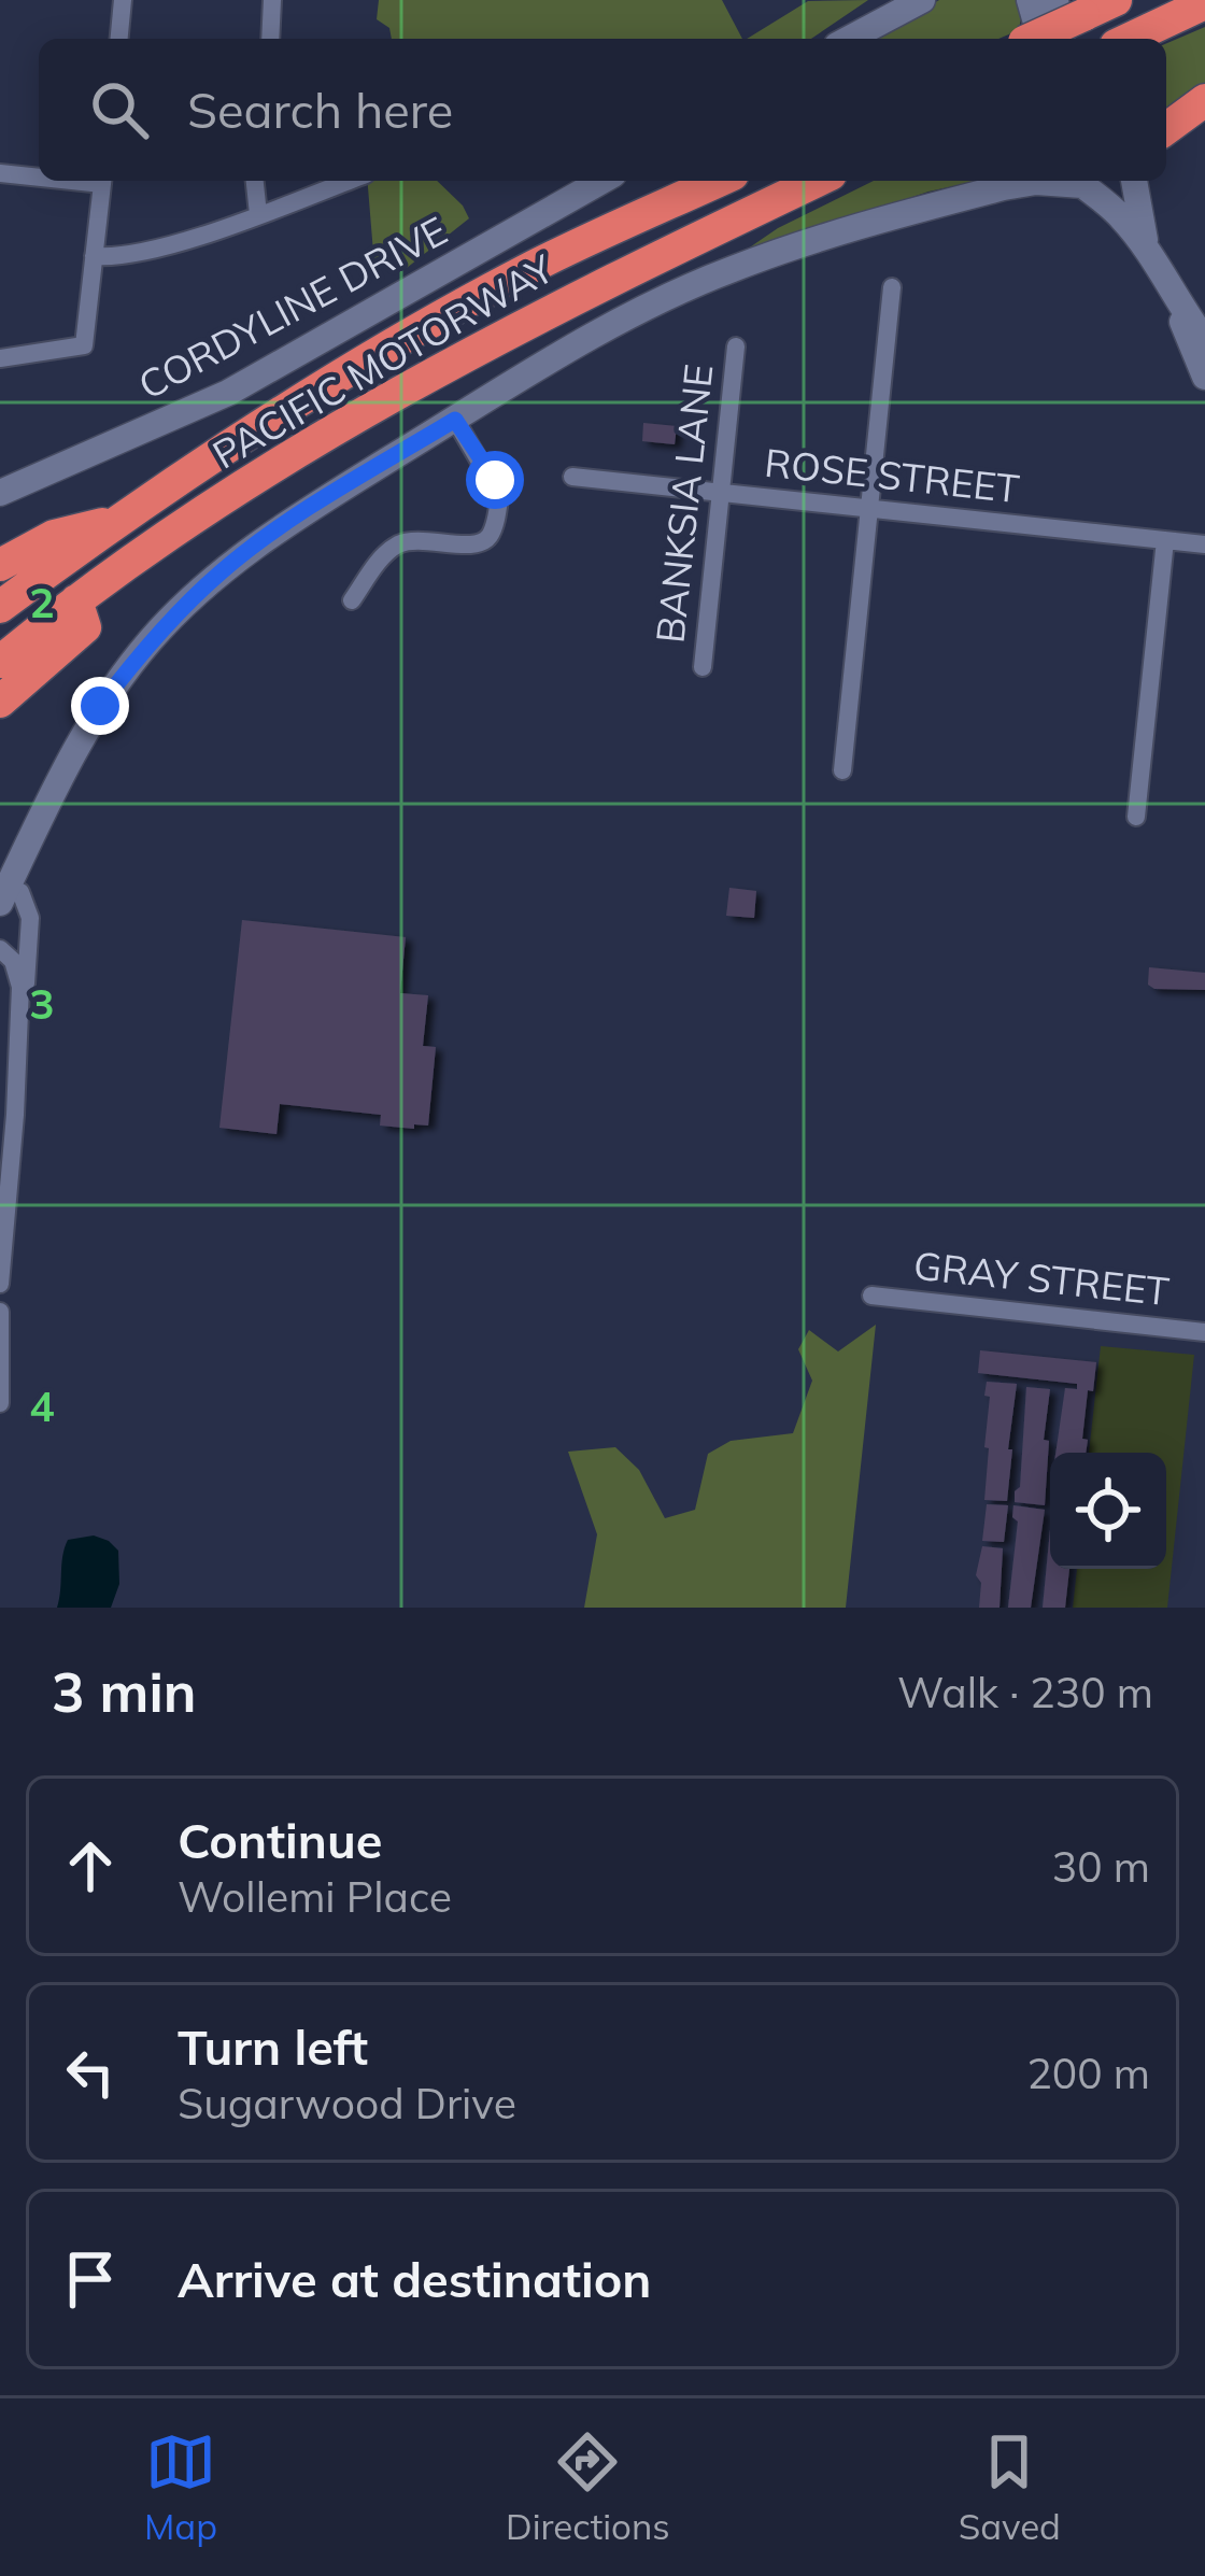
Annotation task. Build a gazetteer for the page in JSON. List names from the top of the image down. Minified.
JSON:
{"streets":{"highway":["PACIFIC MOTORWAY"],"street":["CORDYLINE DRIVE","ROSE STREET","BANKSIA LANE","GRAY STREET"]},"crossings":[["ROSE STREET","BANKSIA LANE"]],"page":{"search":"Search here","heading":["3 min","Walk · 230 m"],"list":[["Continue","Wollemi Place","30 m"],["Turn left","Sugarwood Drive","200 m"],"Arrive at destination"],"nav":["Map","Directions","Saved"]},"grid":{"rows":["2","3","4"]}}
